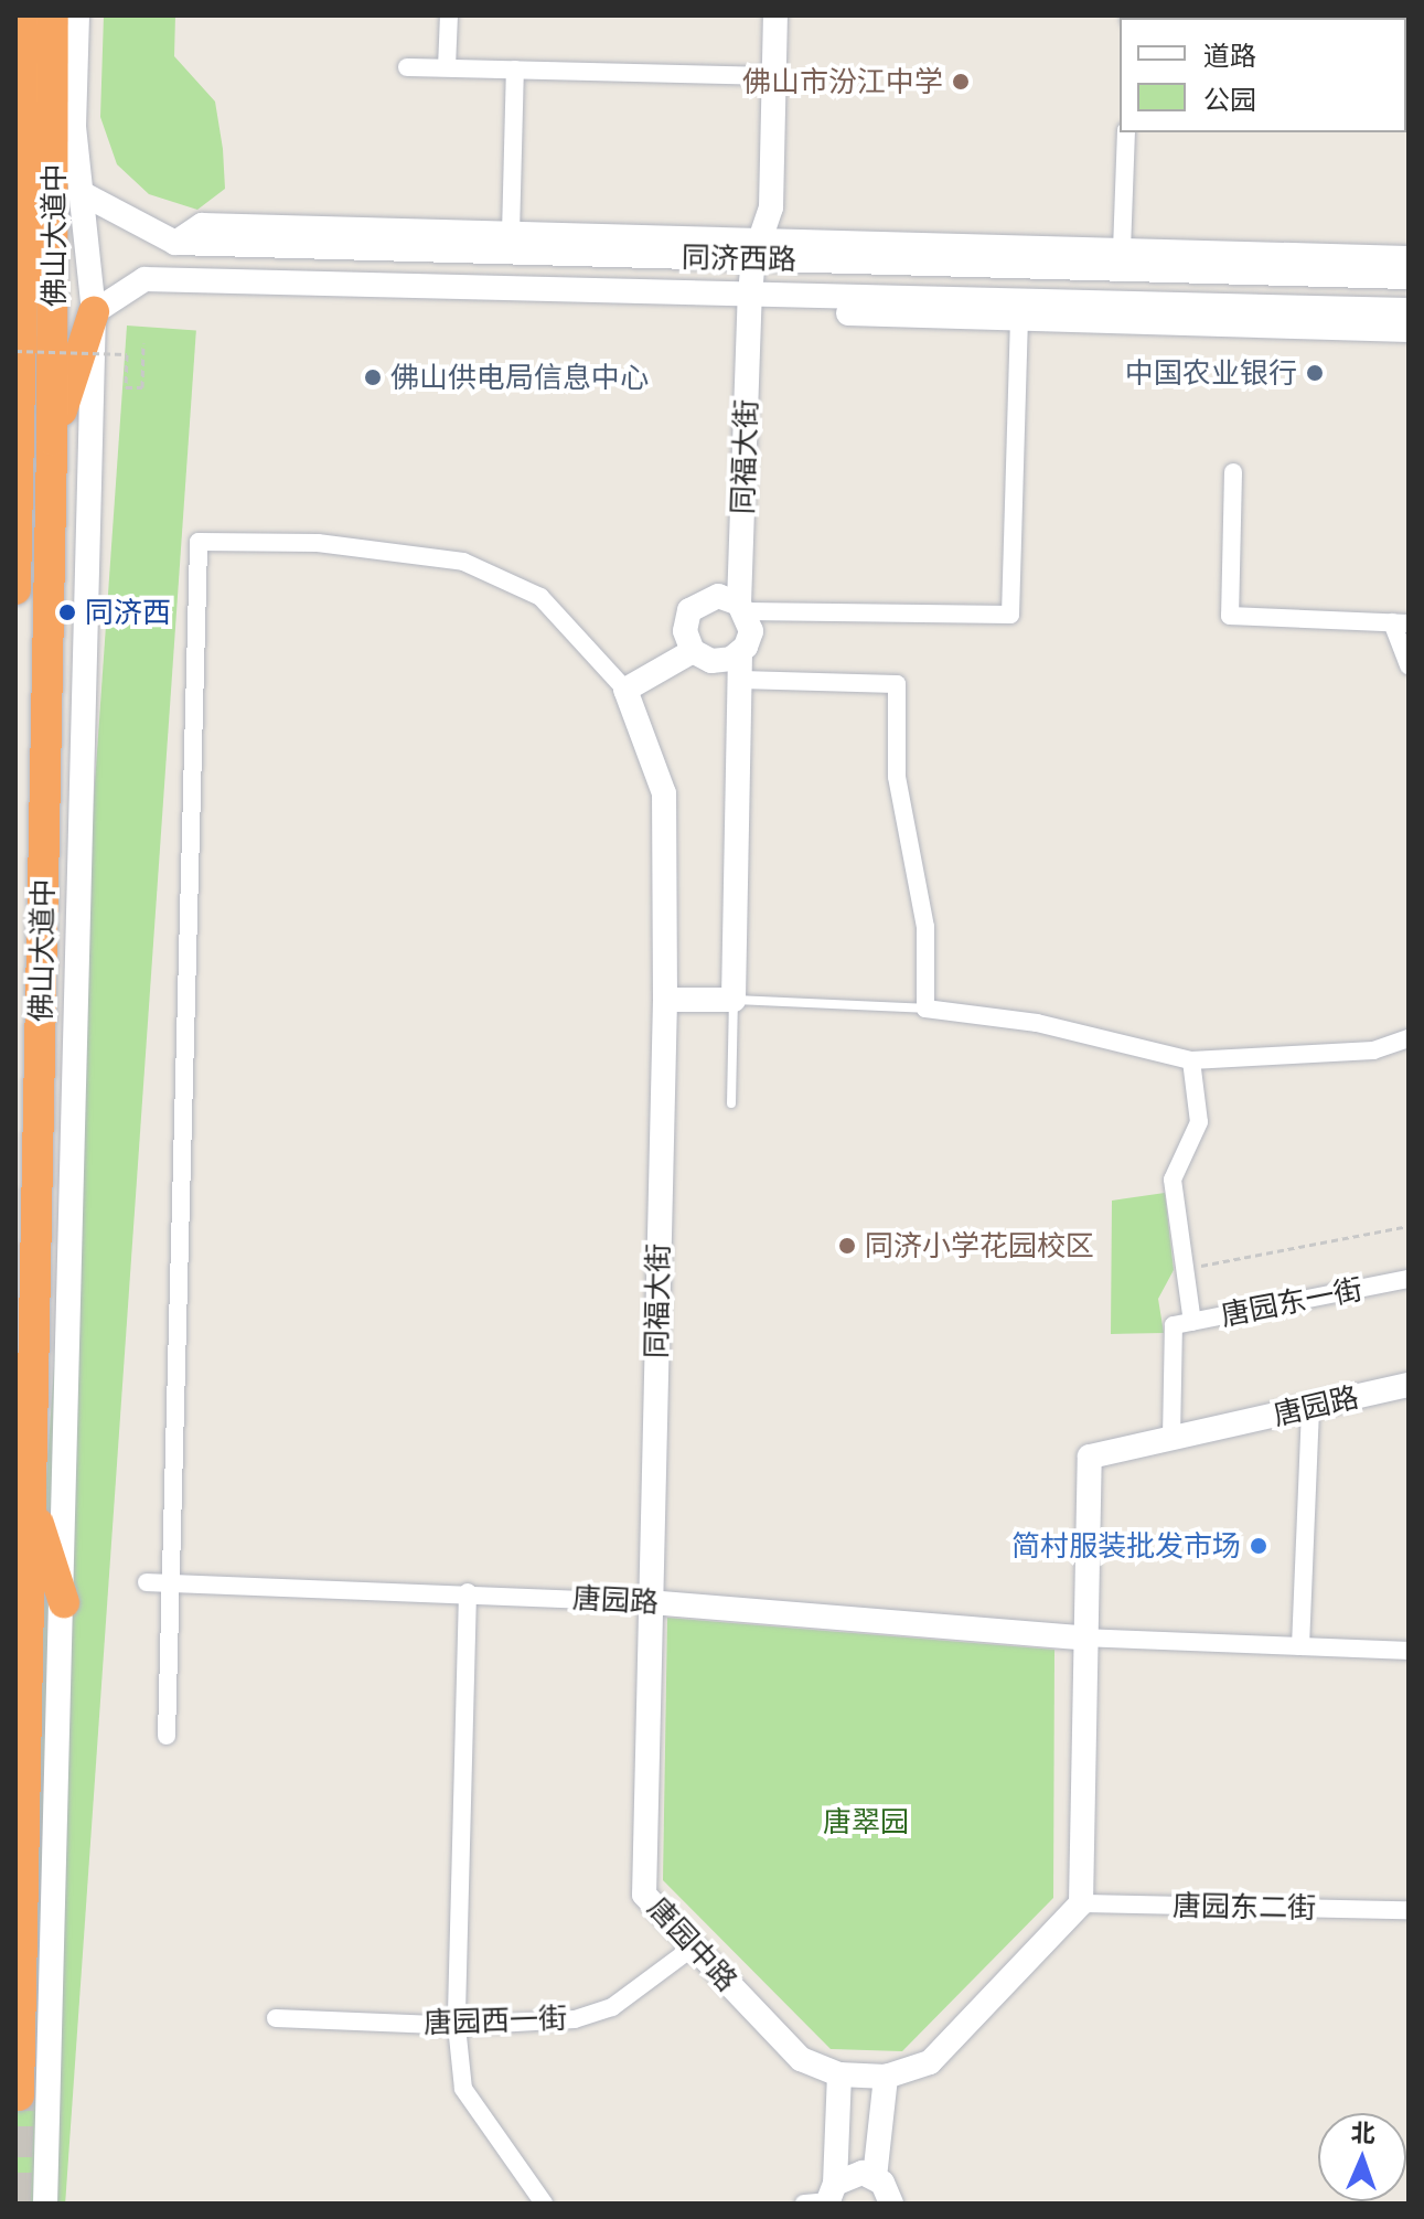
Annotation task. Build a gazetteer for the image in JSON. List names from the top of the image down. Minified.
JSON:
{"streets":{"highway":["佛山大道中"],"main road":["同济西路","同福大街","唐园路","唐园中路"],"street":["唐园东一街","唐园东二街","唐园西一街"]},"crossings":[["同济西路","同福大街"],["同福大街","唐园路"],["同福大街","唐园中路"],["唐园路","唐园中路"],["唐园中路","唐园西一街"]],"parks":["唐翠园"],"places":["佛山市汾江中学","中国农业银行","佛山供电局信息中心","同济西","同济小学花园校区","简村服装批发市场"],"legend":["道路","公园"],"north":"top"}
